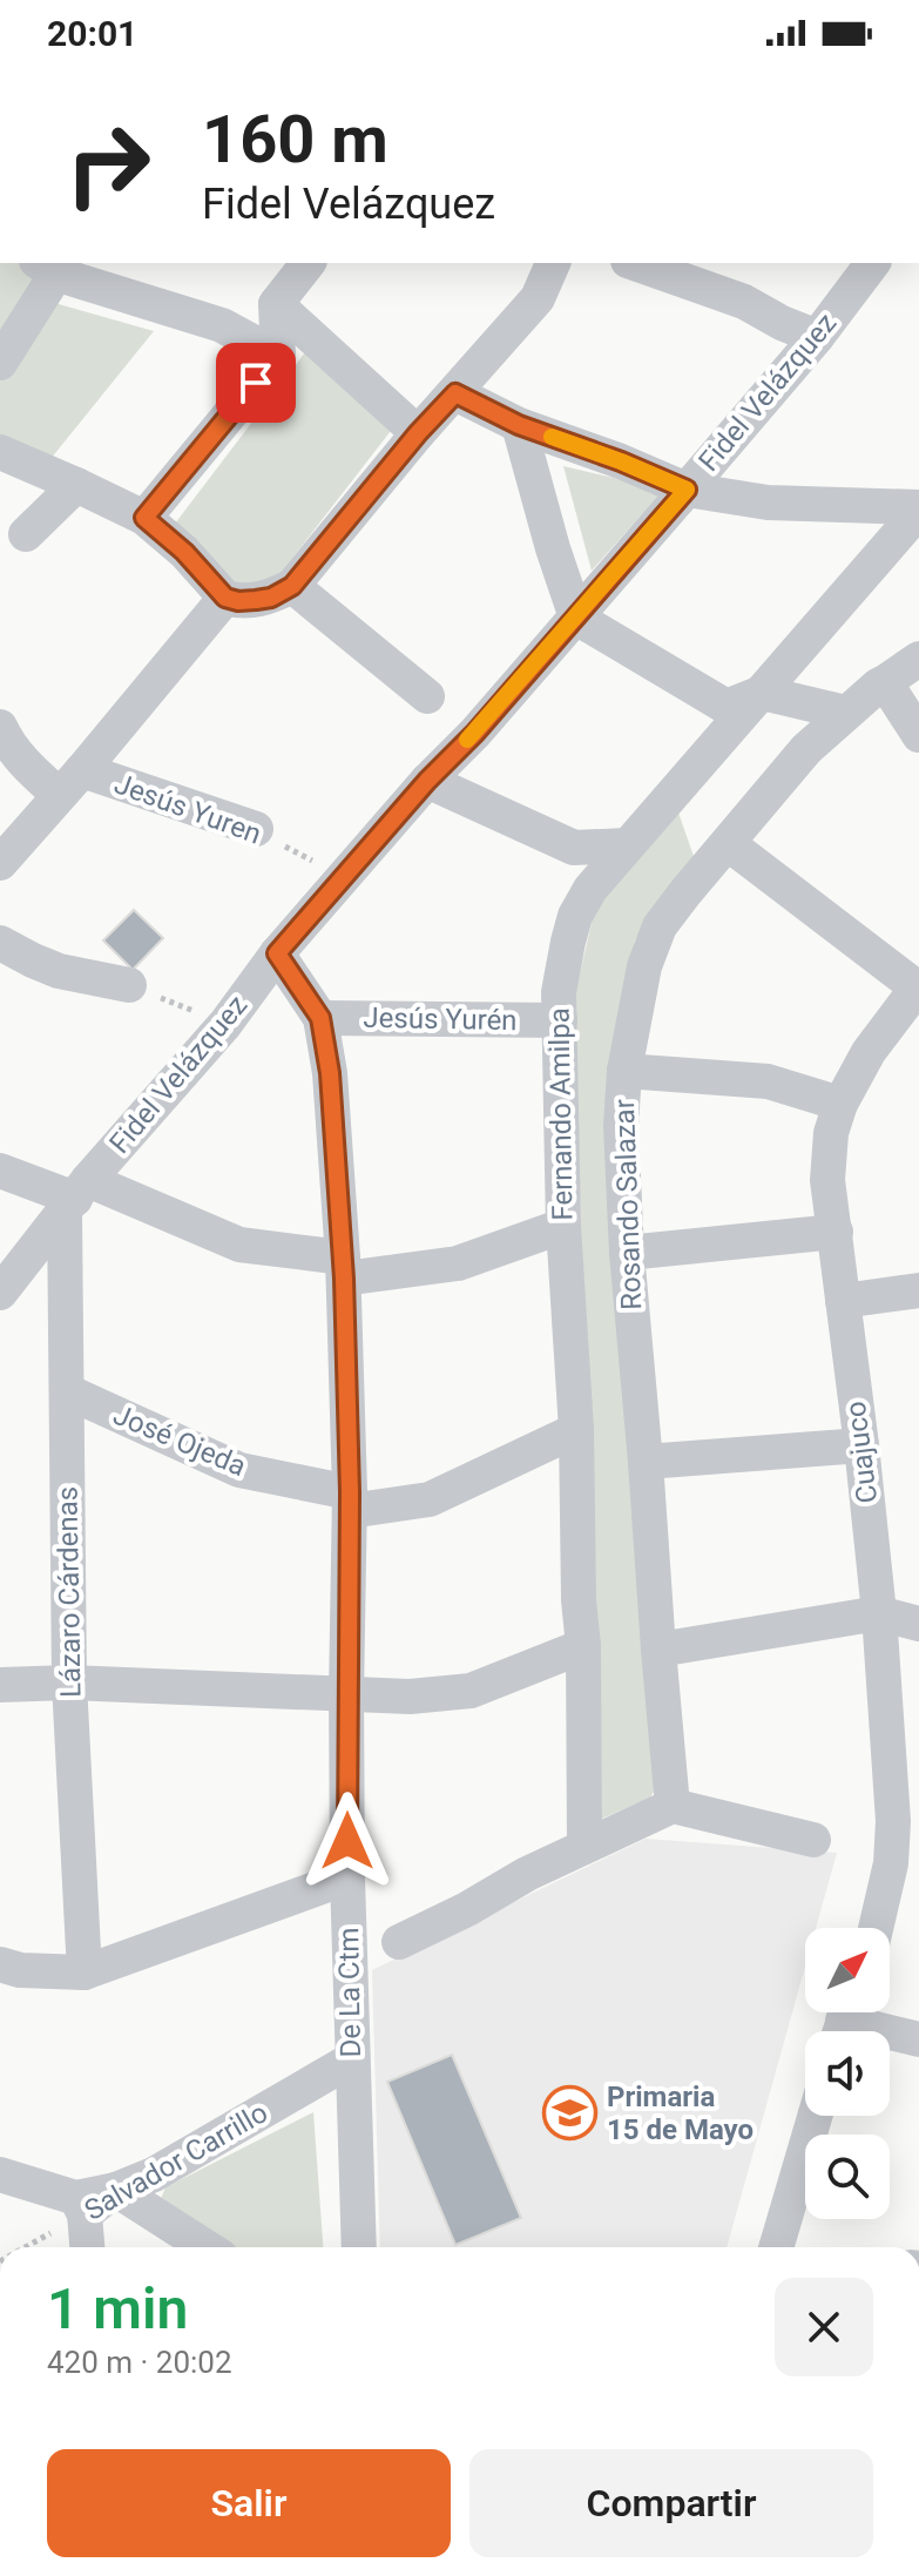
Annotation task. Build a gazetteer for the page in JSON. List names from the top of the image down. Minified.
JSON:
{"streets":{"street":["Fidel Velázquez","Jesús Yuren","Jesús Yurén","Fernando Amilpa","Rosando Salazar","José Ojeda","Cuajuco","Lázaro Cárdenas","De La Ctm","Salvador Carrillo"]},"crossings":[["Fidel Velázquez","Jesús Yuren"],["Fidel Velázquez","Lázaro Cárdenas"],["Fidel Velázquez","De La Ctm"],["Jesús Yurén","Fernando Amilpa"],["Jesús Yurén","De La Ctm"],["Fernando Amilpa","José Ojeda"],["José Ojeda","Lázaro Cárdenas"],["José Ojeda","De La Ctm"],["De La Ctm","Salvador Carrillo"]],"places":{"school or university":["Primaria 15 de Mayo"]},"north":"top right","page":{"status":"20:01","turn":["160 m","Fidel Velázquez"],"heading":["1 min","420 m · 20:02"],"buttons":["Salir","Compartir"]}}
